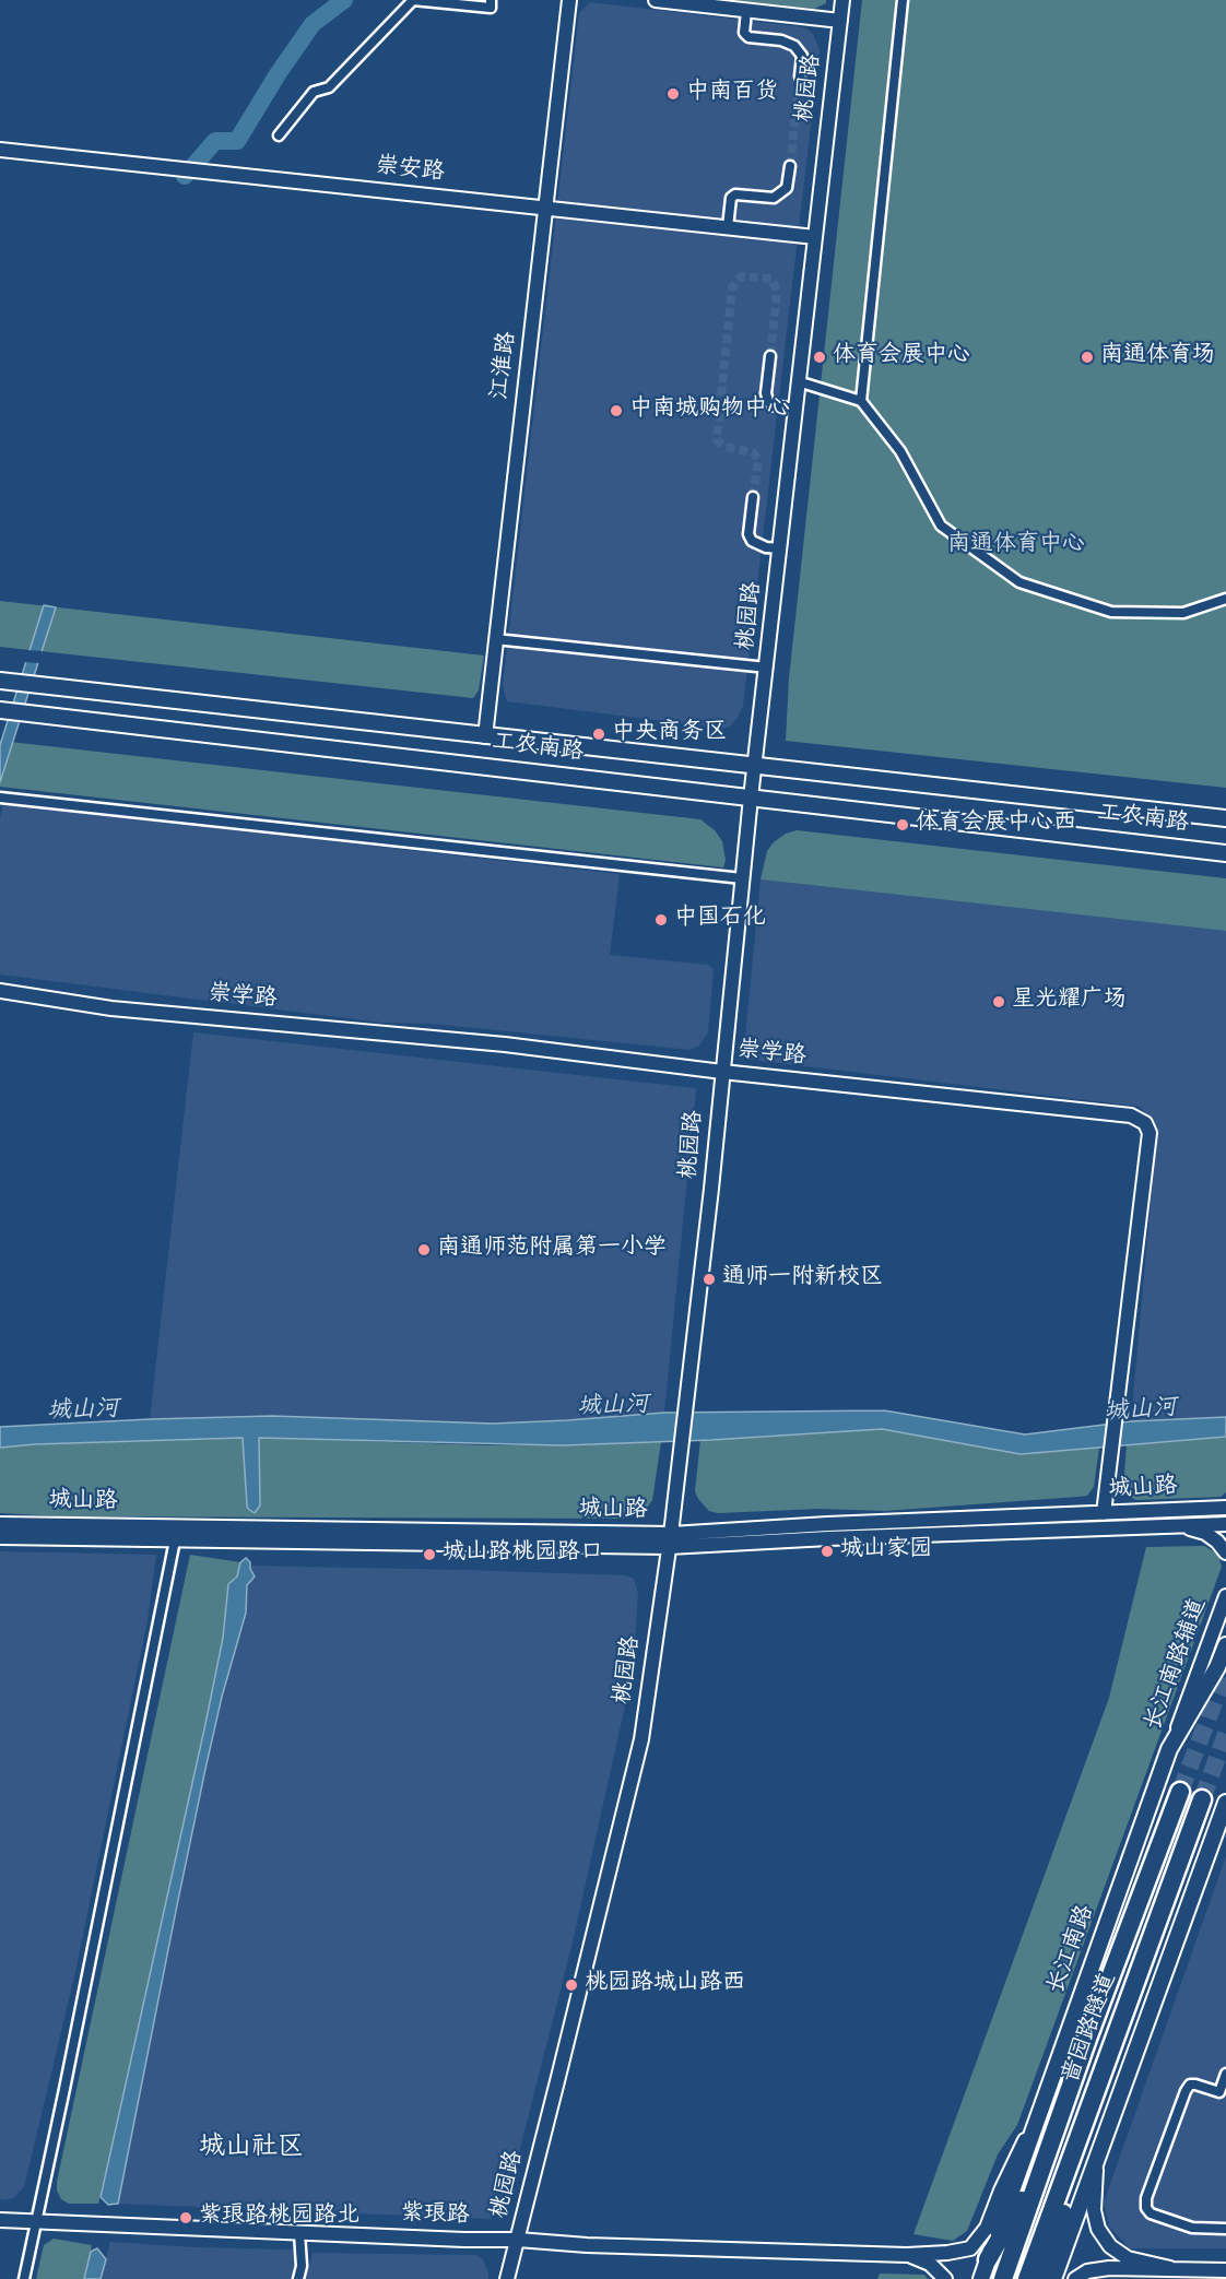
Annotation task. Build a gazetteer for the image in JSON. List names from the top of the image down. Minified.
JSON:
{"streets":{"highway":["啬园路隧道"],"main road":["工农南路","长江南路"],"street":["桃园路","崇安路","江淮路","崇学路","城山路","长江南路辅道","紫琅路"]},"crossings":[["桃园路","崇安路"],["桃园路","工农南路"],["桃园路","崇学路"],["桃园路","城山路"],["桃园路","紫琅路"],["崇安路","江淮路"],["江淮路","工农南路"],["崇学路","城山路"],["长江南路辅道","长江南路"],["长江南路","紫琅路"]],"districts":["城山社区"],"water":["城山河"],"parks":["南通体育中心"],"places":["中南百货","体育会展中心","南通体育场","中南城购物中心","中央商务区","体育会展中心西","中国石化","星光耀广场","南通师范附属第一小学","通师一附新校区","城山家园","城山路桃园路口","桃园路城山路西","紫琅路桃园路北"]}
